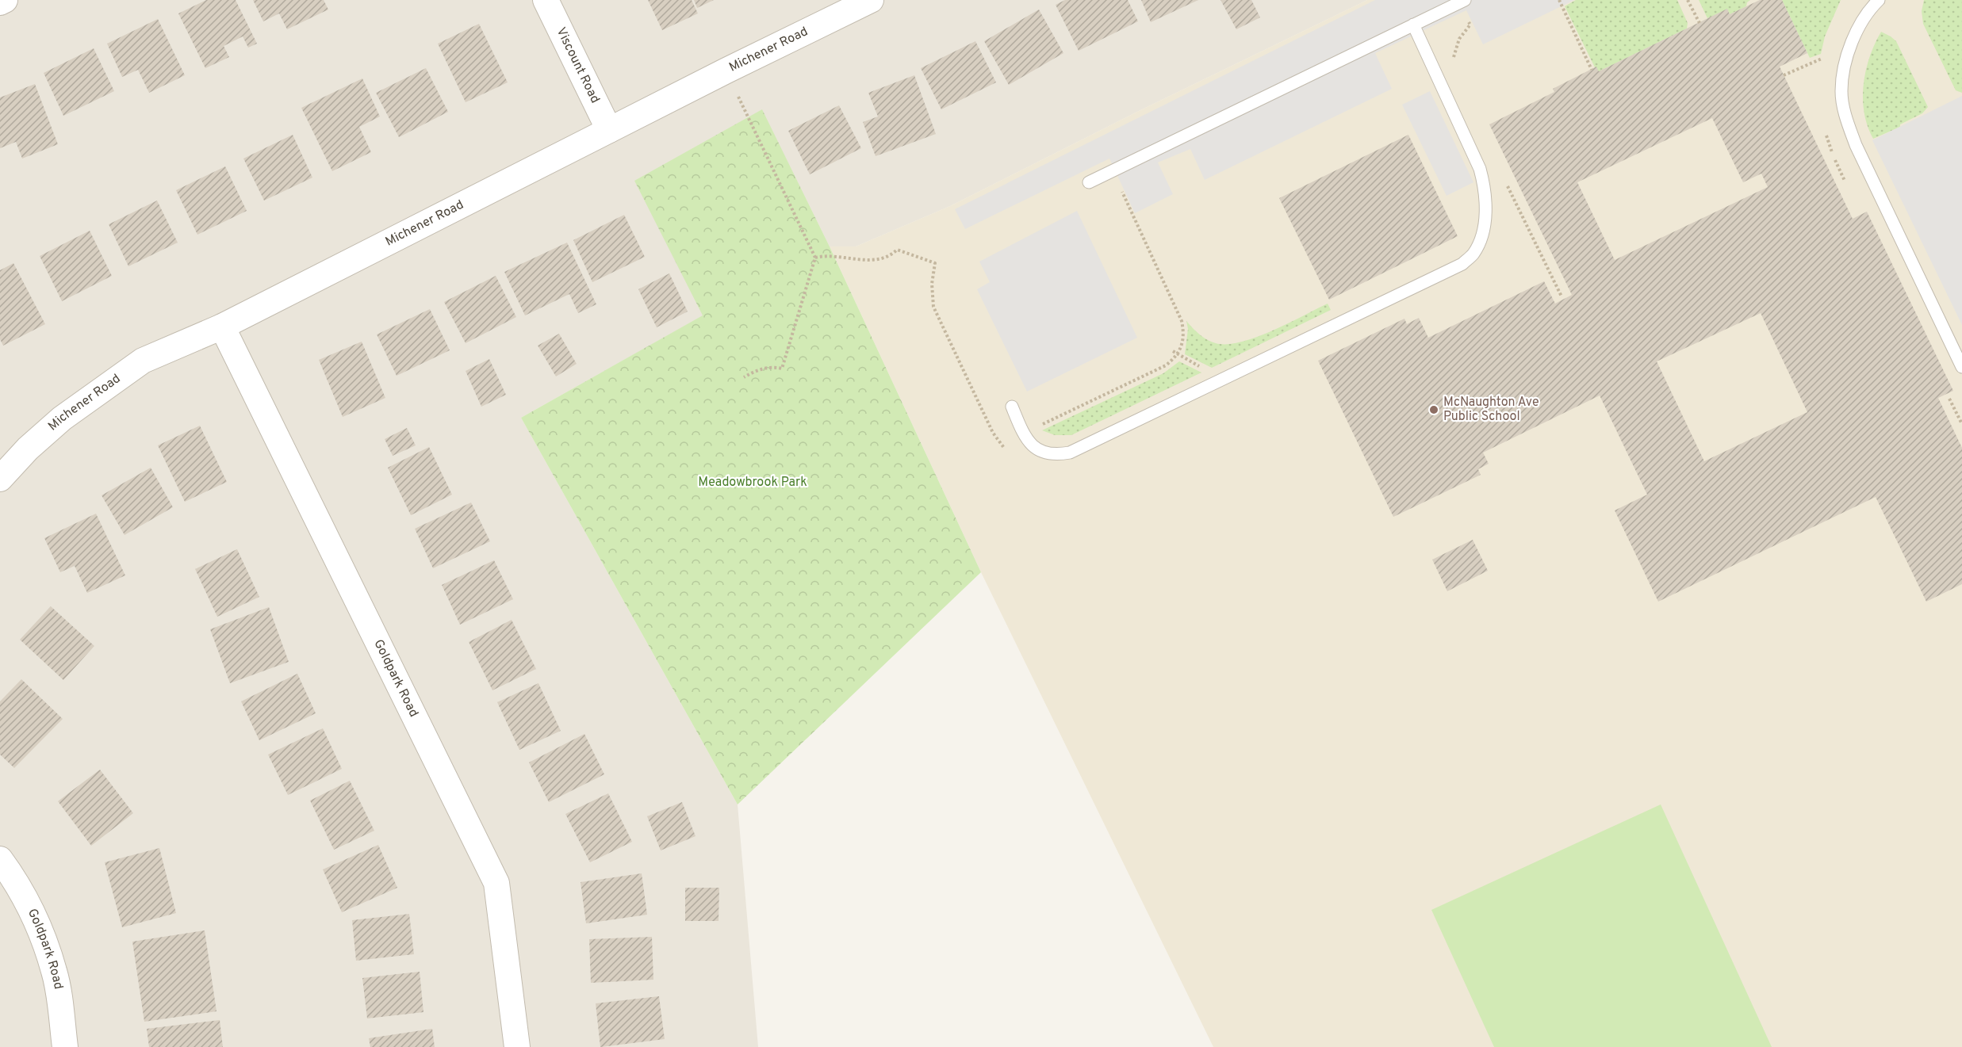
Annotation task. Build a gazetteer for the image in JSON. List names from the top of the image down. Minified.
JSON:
{"streets":{"street":["Michener Road","Viscount Road","Goldpark Road"]},"crossings":[["Michener Road","Viscount Road"],["Michener Road","Goldpark Road"]],"parks":["Meadowbrook Park"],"places":["McNaughton Ave Public School"]}
